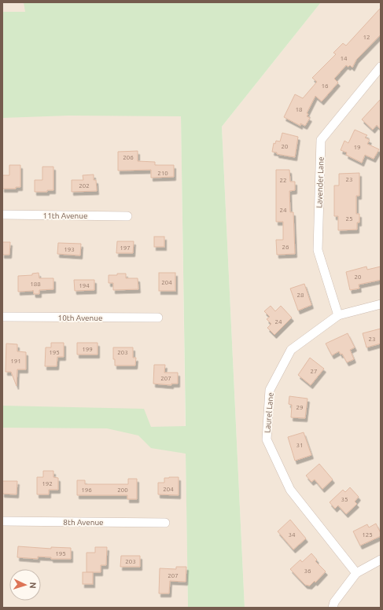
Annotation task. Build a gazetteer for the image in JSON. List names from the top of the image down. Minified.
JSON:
{"streets":{"street":["Lavender Lane","11th Avenue","10th Avenue","Laurel Lane","8th Avenue"]},"crossings":[["Lavender Lane","Laurel Lane"]],"house_numbers":["12","14","16","18","20","19","206","210","23","22","202","24","25","26","197","193","20","204","188","194","28","24","23","199","195","203","191","27","207","29","31","192","204","196","200","35","34","125","195","203","36","207"],"north":"right"}
